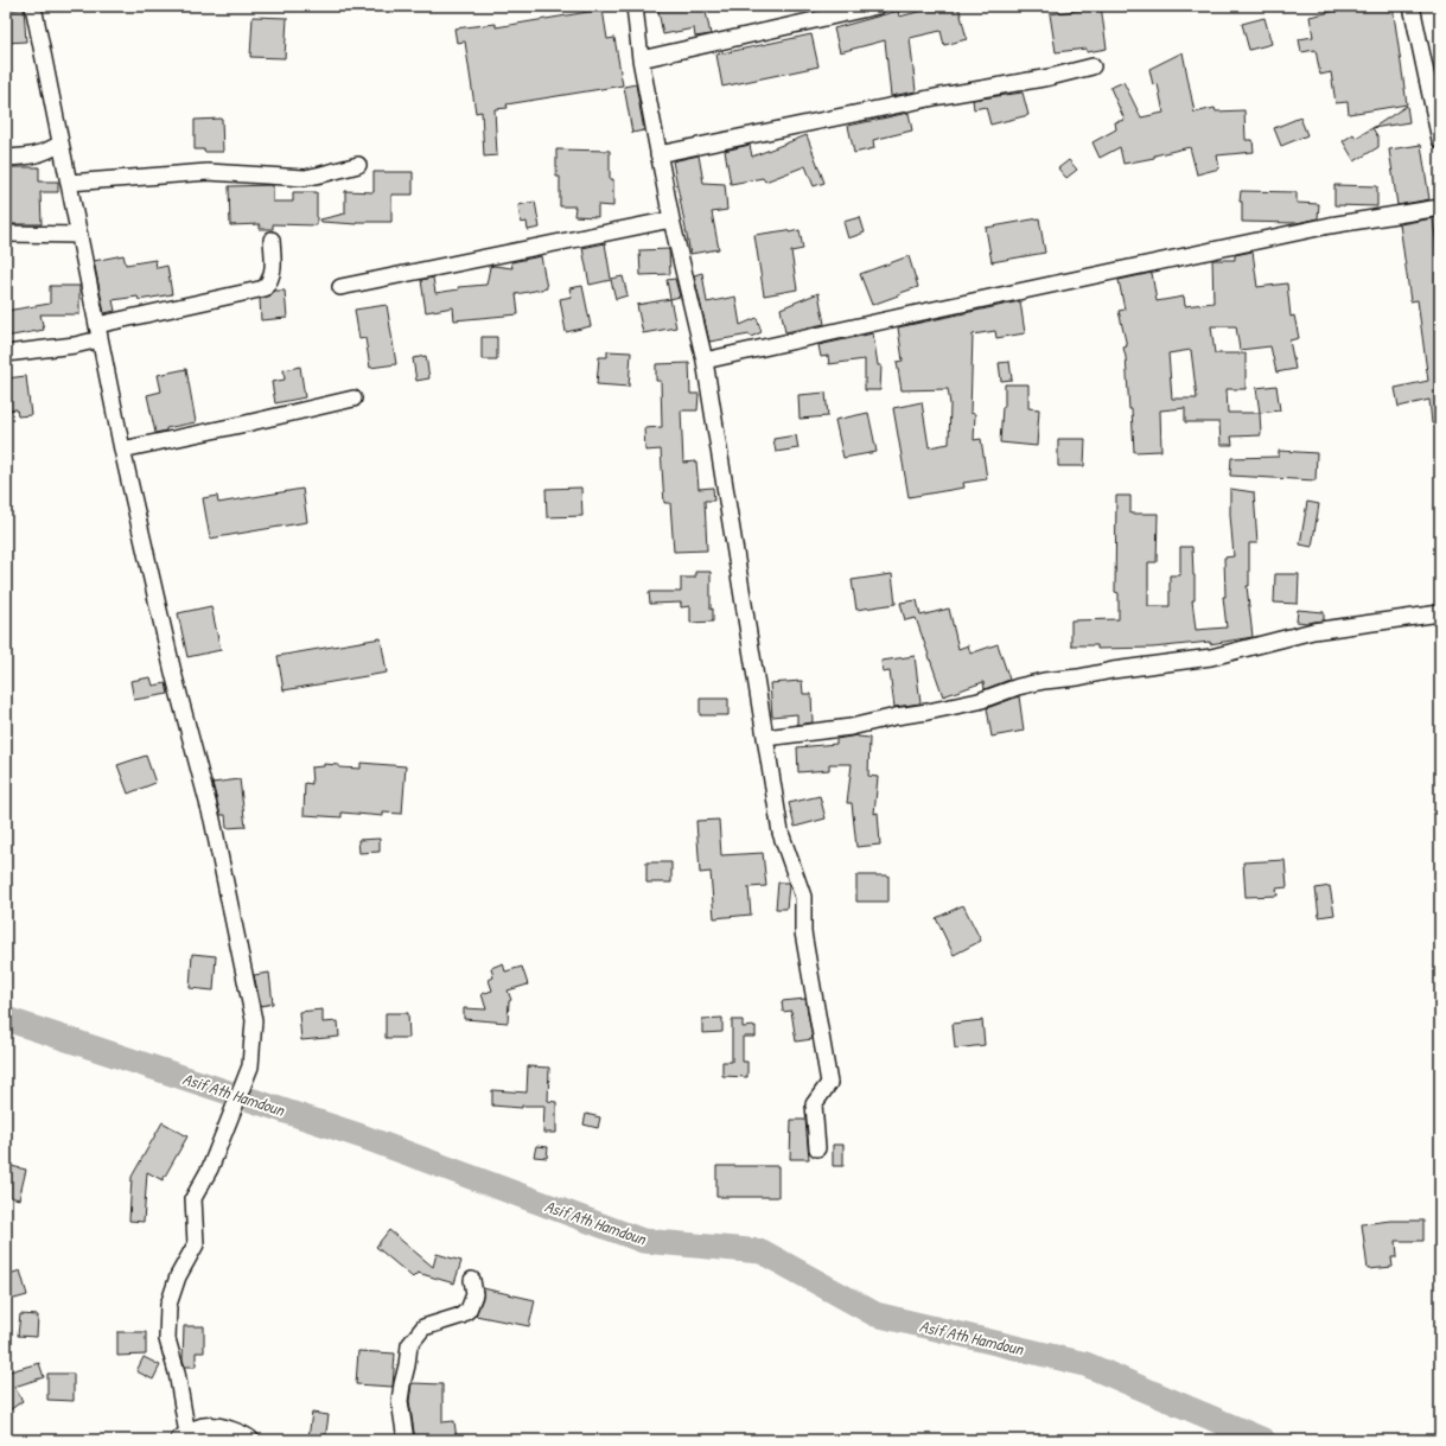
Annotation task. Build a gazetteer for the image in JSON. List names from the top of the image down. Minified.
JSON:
{"water":["Asif Ath Hamdoun"]}
